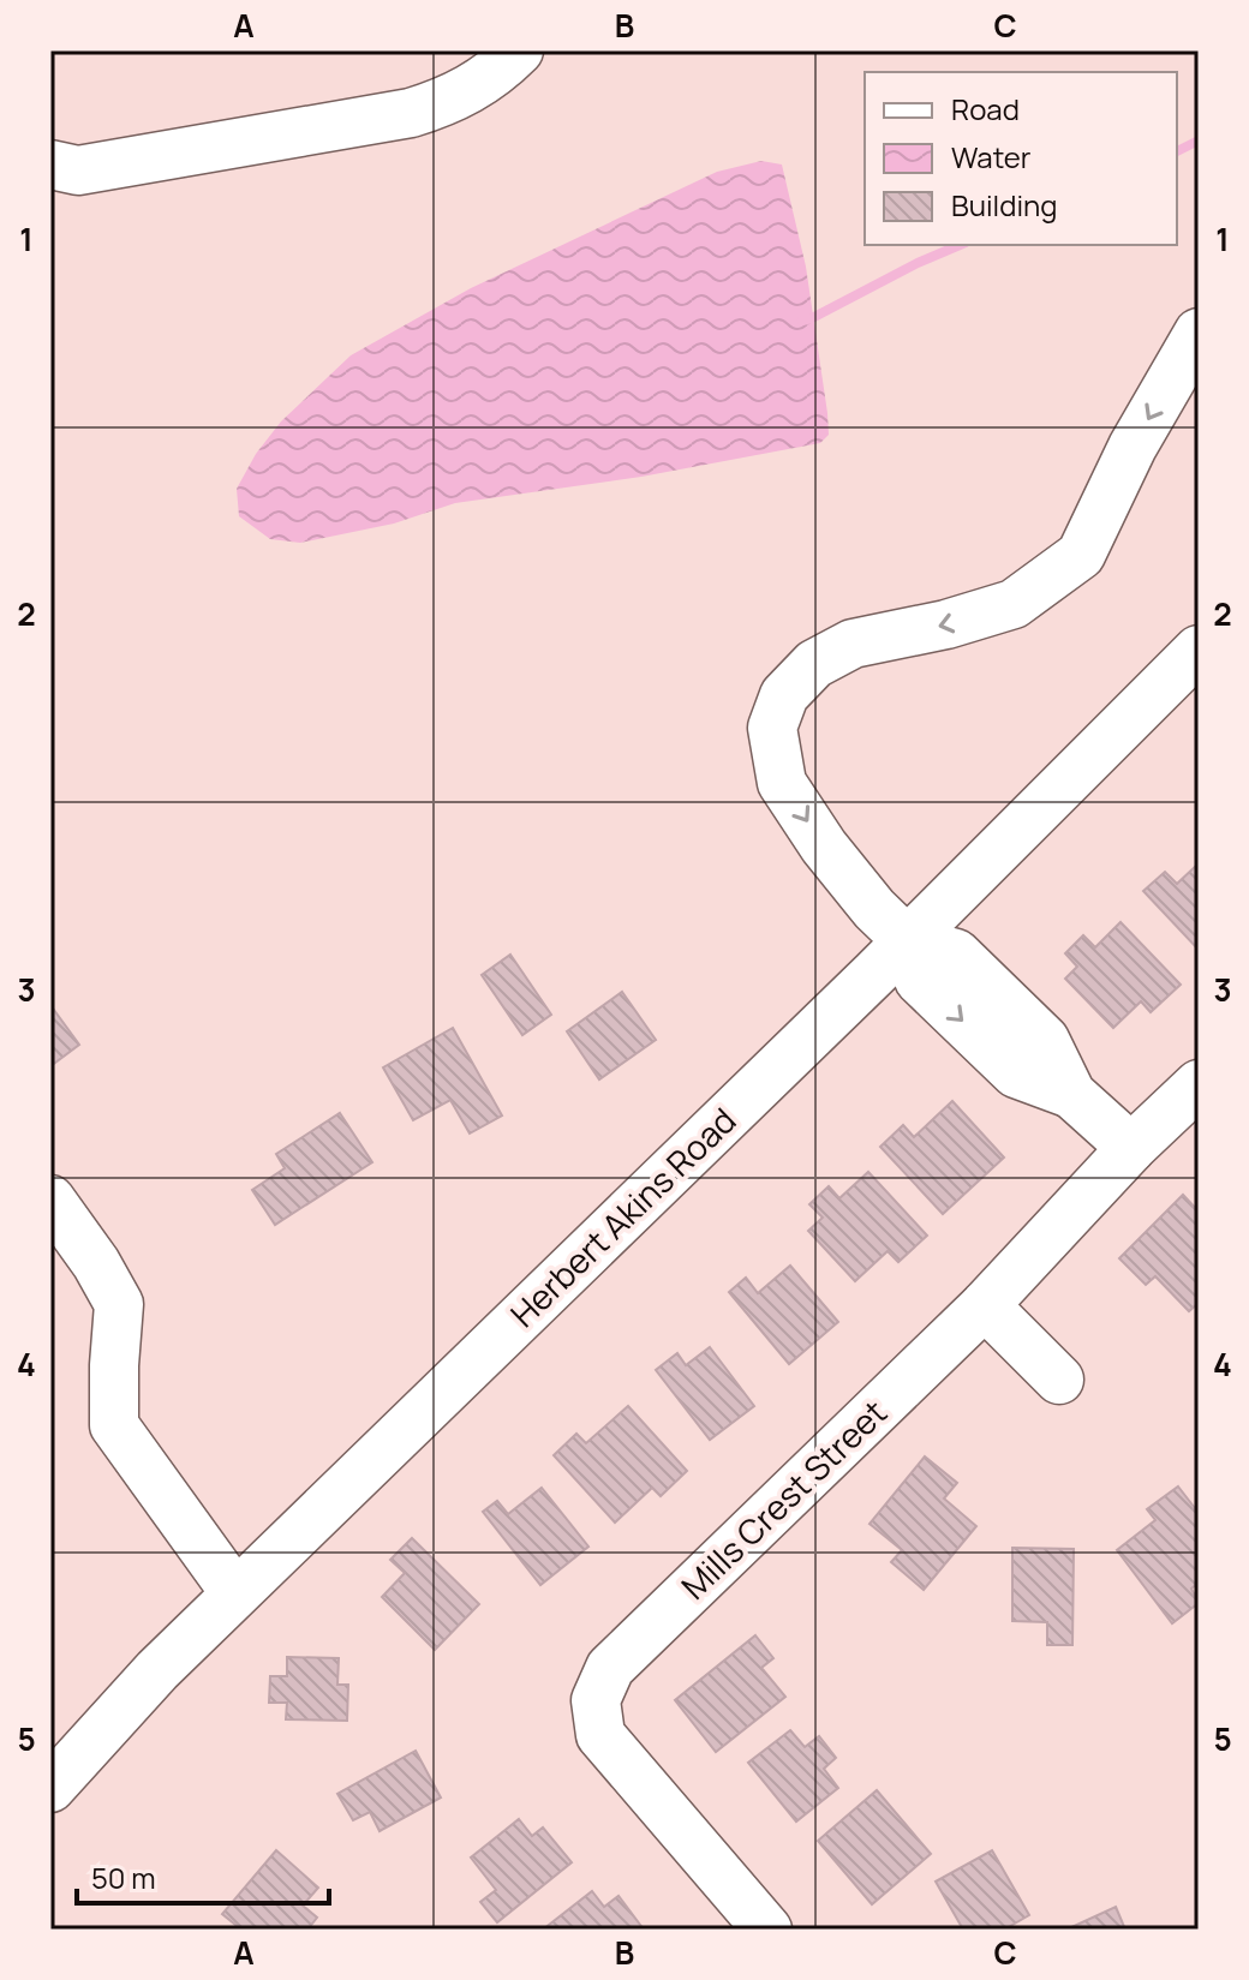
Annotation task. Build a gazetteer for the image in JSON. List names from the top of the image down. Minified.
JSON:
{"streets":{"street":["Herbert Akins Road","Mills Crest Street"]},"legend":["Road","Water","Building"],"scale_bar":"50 m","grid":{"columns":["A","B","C"],"rows":["1","2","3","4","5"]}}
